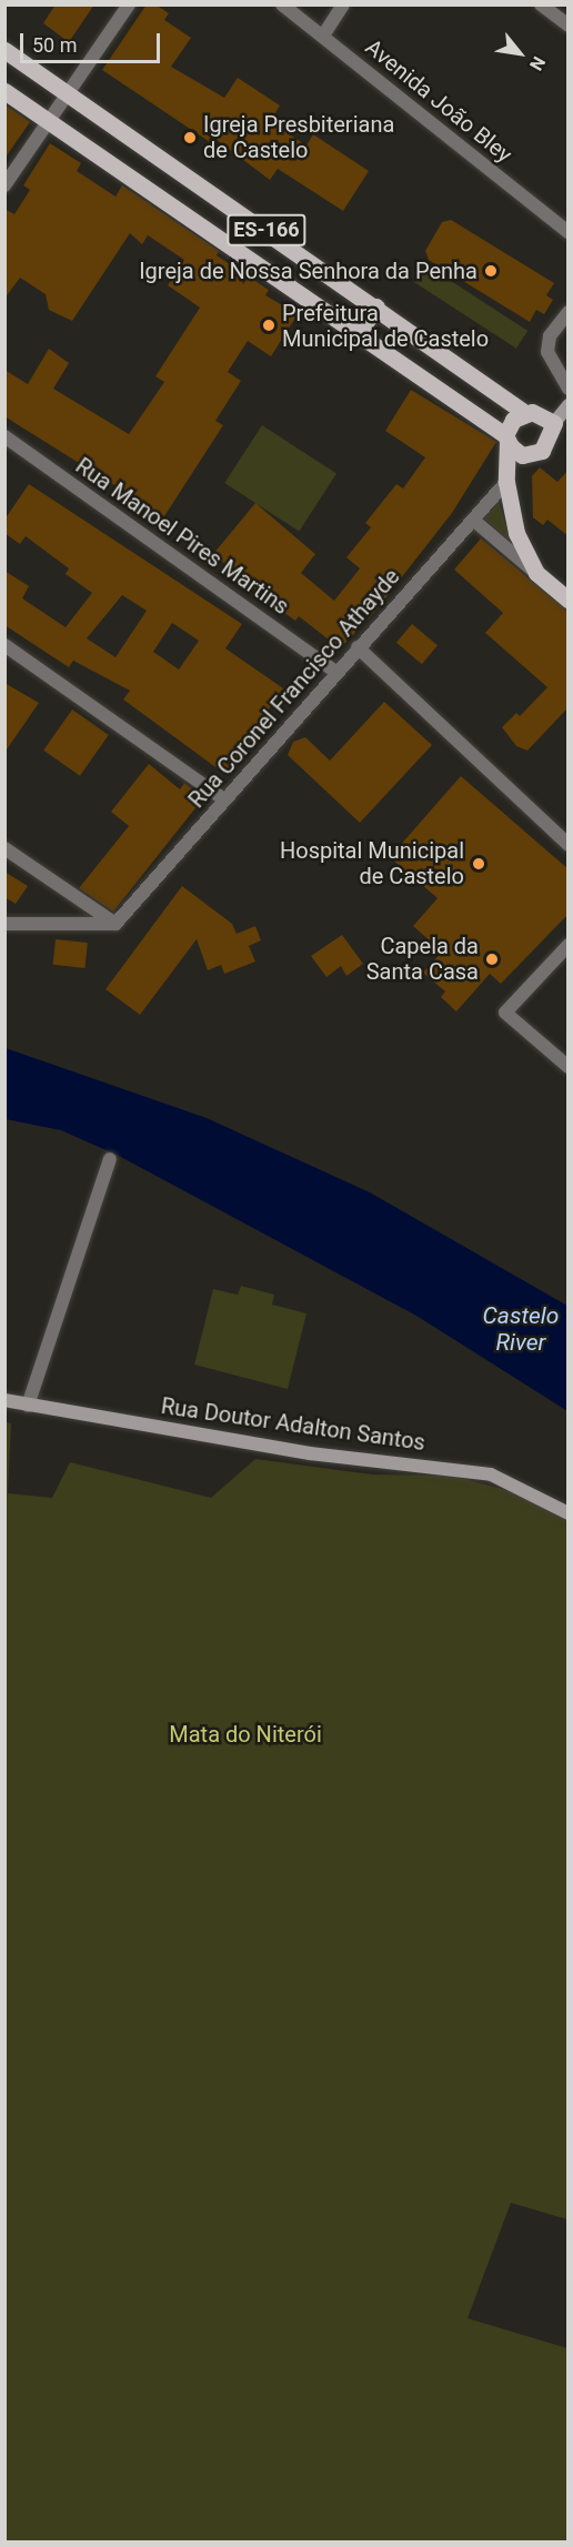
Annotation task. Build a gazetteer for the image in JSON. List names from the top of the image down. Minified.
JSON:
{"streets":{"main road":["ES-166","Rua Doutor Adalton Santos"],"street":["Avenida João Bley","Rua Manoel Pires Martins","Rua Coronel Francisco Athayde"]},"crossings":[["Rua Manoel Pires Martins","Rua Coronel Francisco Athayde"]],"water":["Castelo River"],"parks":["Mata do Niterói"],"places":["Igreja Presbiteriana de Castelo","Igreja de Nossa Senhora da Penha","Prefeitura Municipal de Castelo","Hospital Municipal de Castelo","Capela da Santa Casa"],"scale_bar":"50 m","north":"bottom right"}
